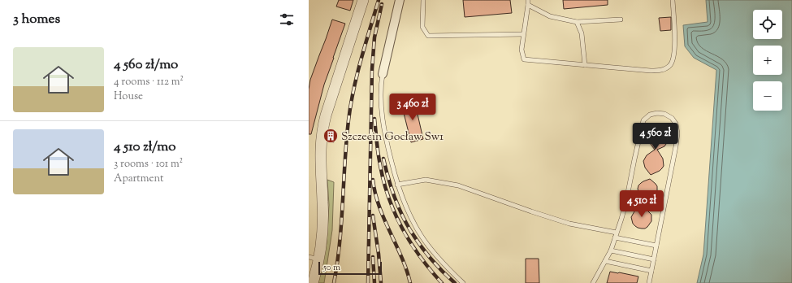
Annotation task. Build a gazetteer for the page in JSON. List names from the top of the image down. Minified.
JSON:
{"places":{"building":["Szczecin Gocław Sw1"]},"scale_bar":"50 m","page":{"heading":"3 homes","map_buttons":["+","−"],"list":[{"name":"4 560 zł/mo","note":"4 rooms · 112 m² · House"},{"name":"4 510 zł/mo","note":"3 rooms · 101 m² · Apartment"}],"price":["3 460 zł","4 560 zł","4 510 zł"],"scale":"50 m"}}
